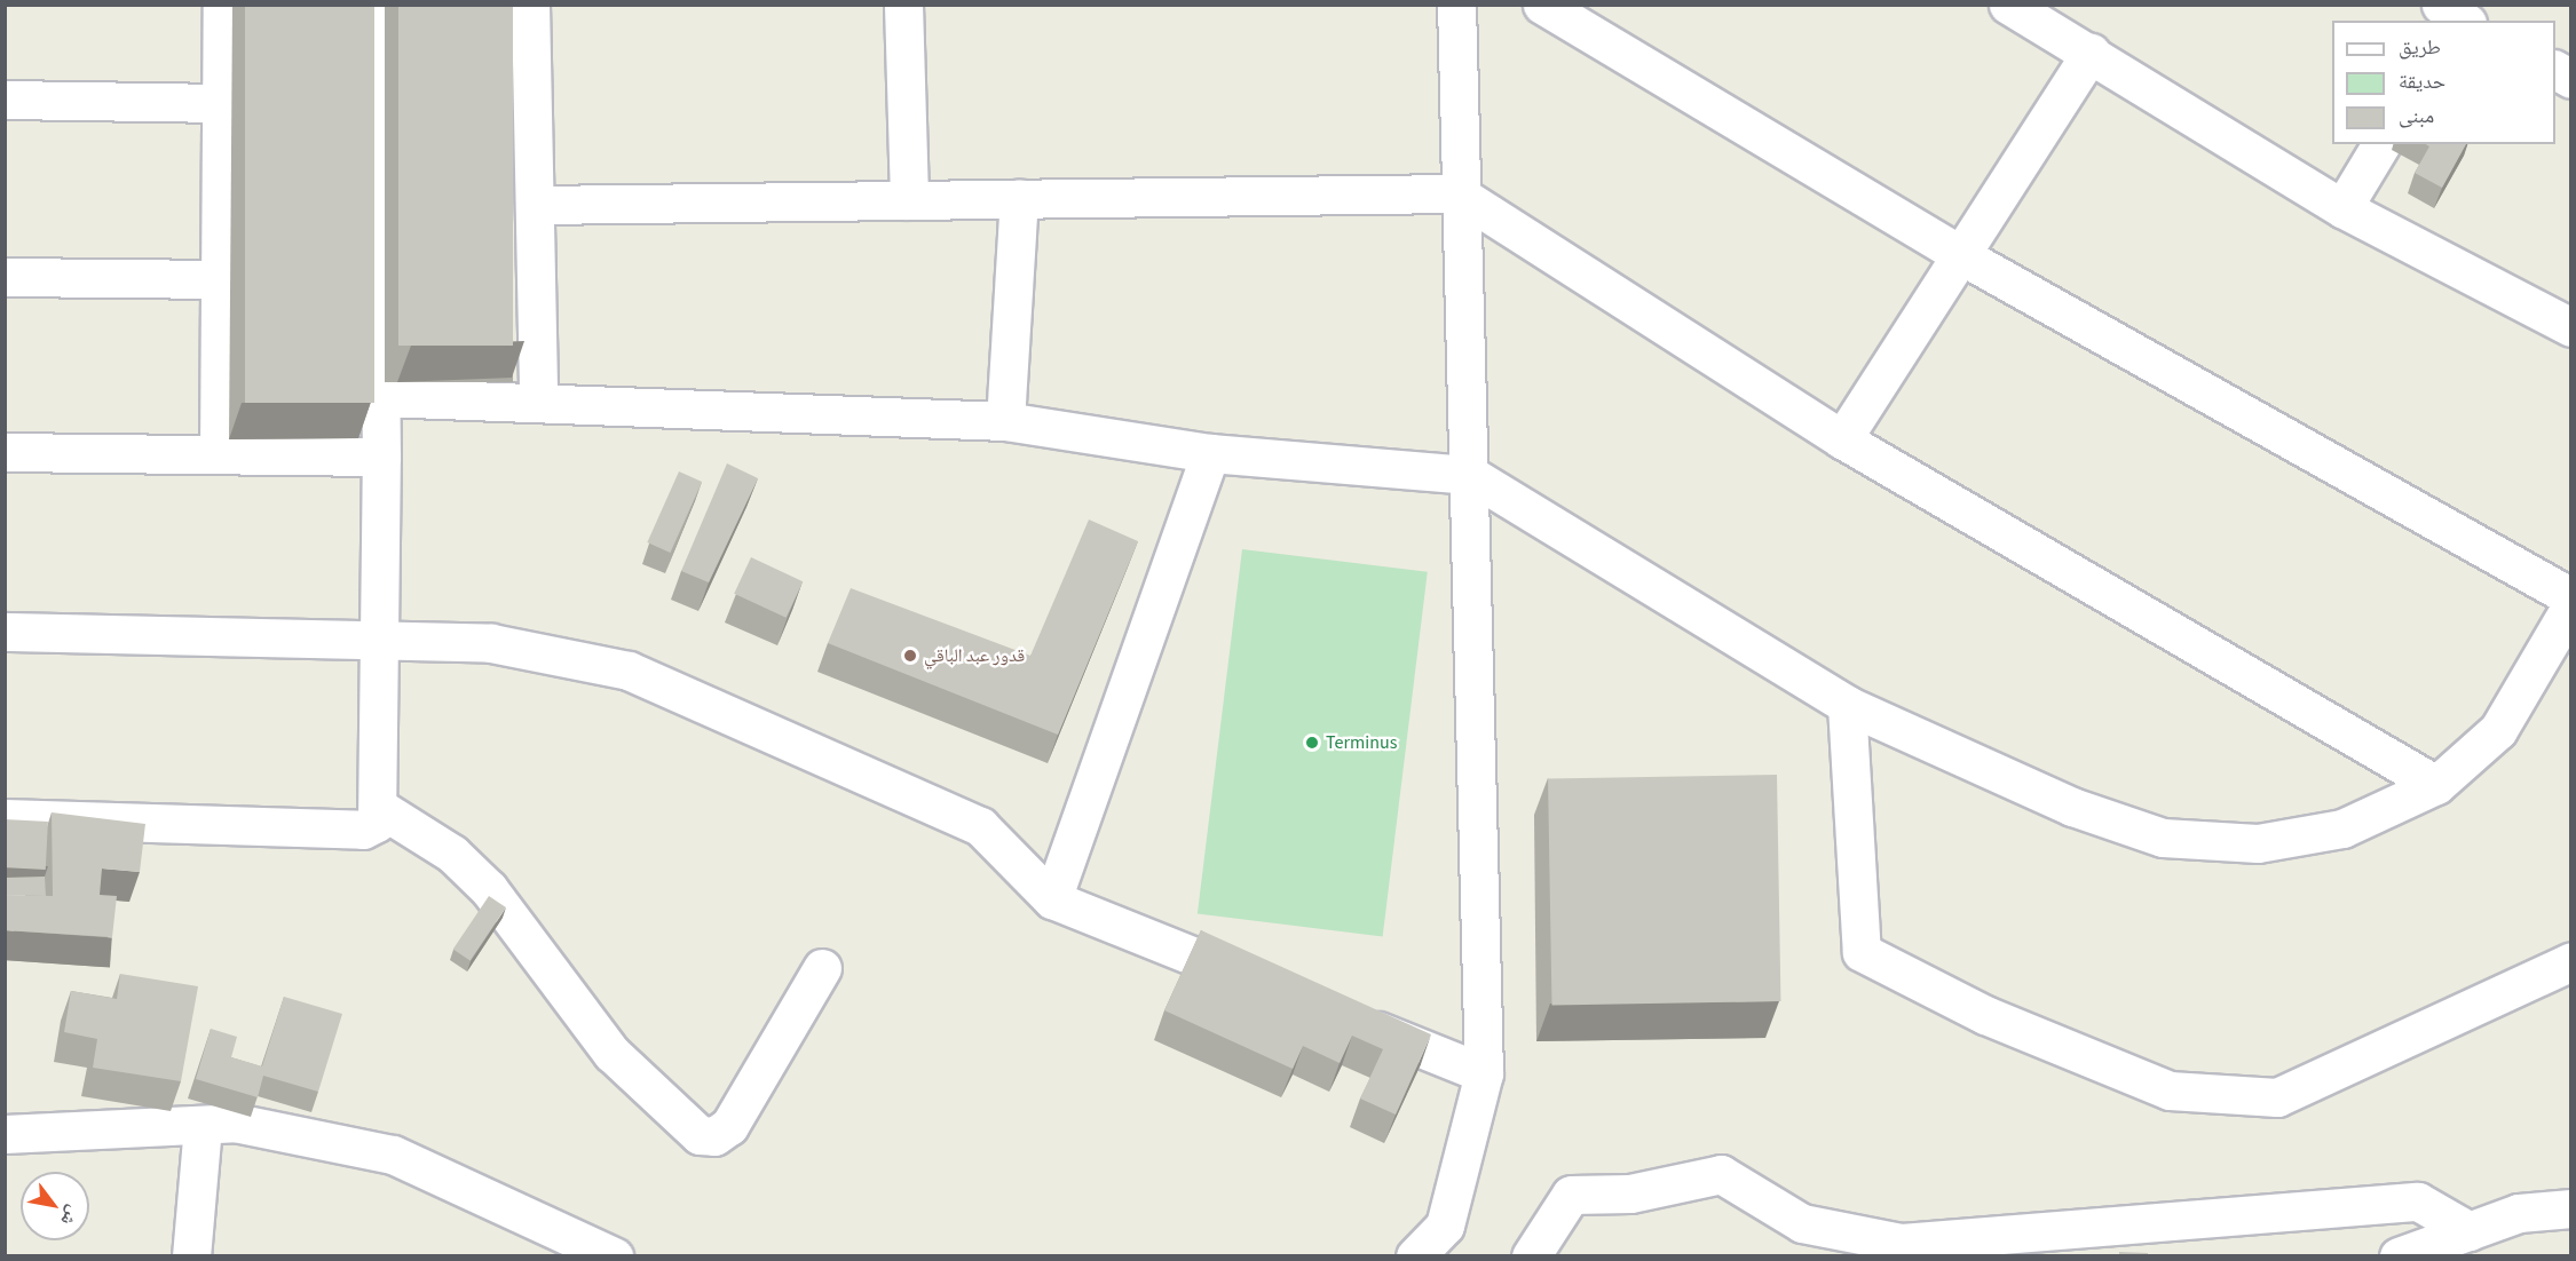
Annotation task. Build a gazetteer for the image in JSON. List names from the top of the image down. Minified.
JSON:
{"places":["قدور عبد الباقي","Terminus"],"legend":["طريق","حديقة","مبنى"],"north":"bottom right"}
